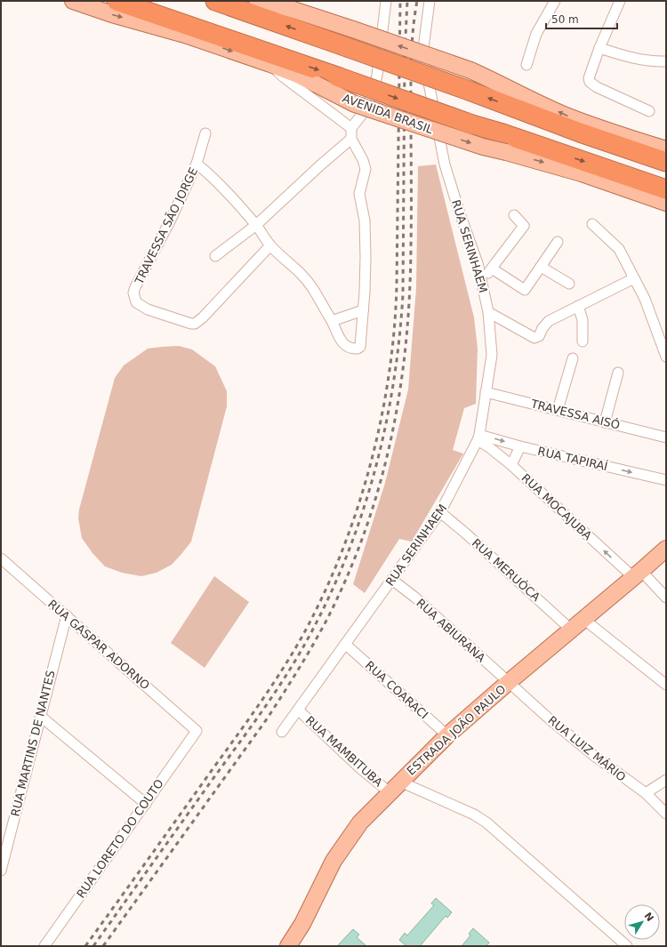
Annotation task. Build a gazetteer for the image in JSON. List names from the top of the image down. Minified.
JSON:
{"streets":{"highway":["AVENIDA BRASIL"],"main road":["ESTRADA JOÃO PAULO"],"street":["TRAVESSA SĀO JORGE","RUA SERINHAEM","TRAVESSA AISÓ","RUA TAPIRAÍ","RUA MOCAJUBA","RUA MERUÓCA","RUA ABIURANA","RUA GASPAR ADORNO","RUA COARACI","RUA MARTINS DE NANTES","RUA LUIZ MÁRIO","RUA MAMBITUBA","RUA LORETO DO COUTO"]},"crossings":[["RUA SERINHAEM","TRAVESSA AISÓ"],["RUA SERINHAEM","RUA TAPIRAÍ"],["RUA SERINHAEM","RUA MOCAJUBA"],["RUA SERINHAEM","RUA MERUÓCA"],["RUA SERINHAEM","RUA ABIURANA"],["RUA SERINHAEM","RUA COARACI"],["RUA SERINHAEM","RUA MAMBITUBA"],["RUA TAPIRAÍ","RUA MOCAJUBA"],["RUA MOCAJUBA","ESTRADA JOÃO PAULO"],["RUA MERUÓCA","ESTRADA JOÃO PAULO"],["RUA ABIURANA","ESTRADA JOÃO PAULO"],["RUA ABIURANA","RUA LUIZ MÁRIO"],["RUA GASPAR ADORNO","RUA MARTINS DE NANTES"],["RUA GASPAR ADORNO","RUA LORETO DO COUTO"],["RUA COARACI","ESTRADA JOÃO PAULO"],["ESTRADA JOÃO PAULO","RUA LUIZ MÁRIO"],["ESTRADA JOÃO PAULO","RUA MAMBITUBA"]],"one_way":["RUA TAPIRAÍ","RUA MOCAJUBA"],"scale_bar":"50 m","north":"top right"}
